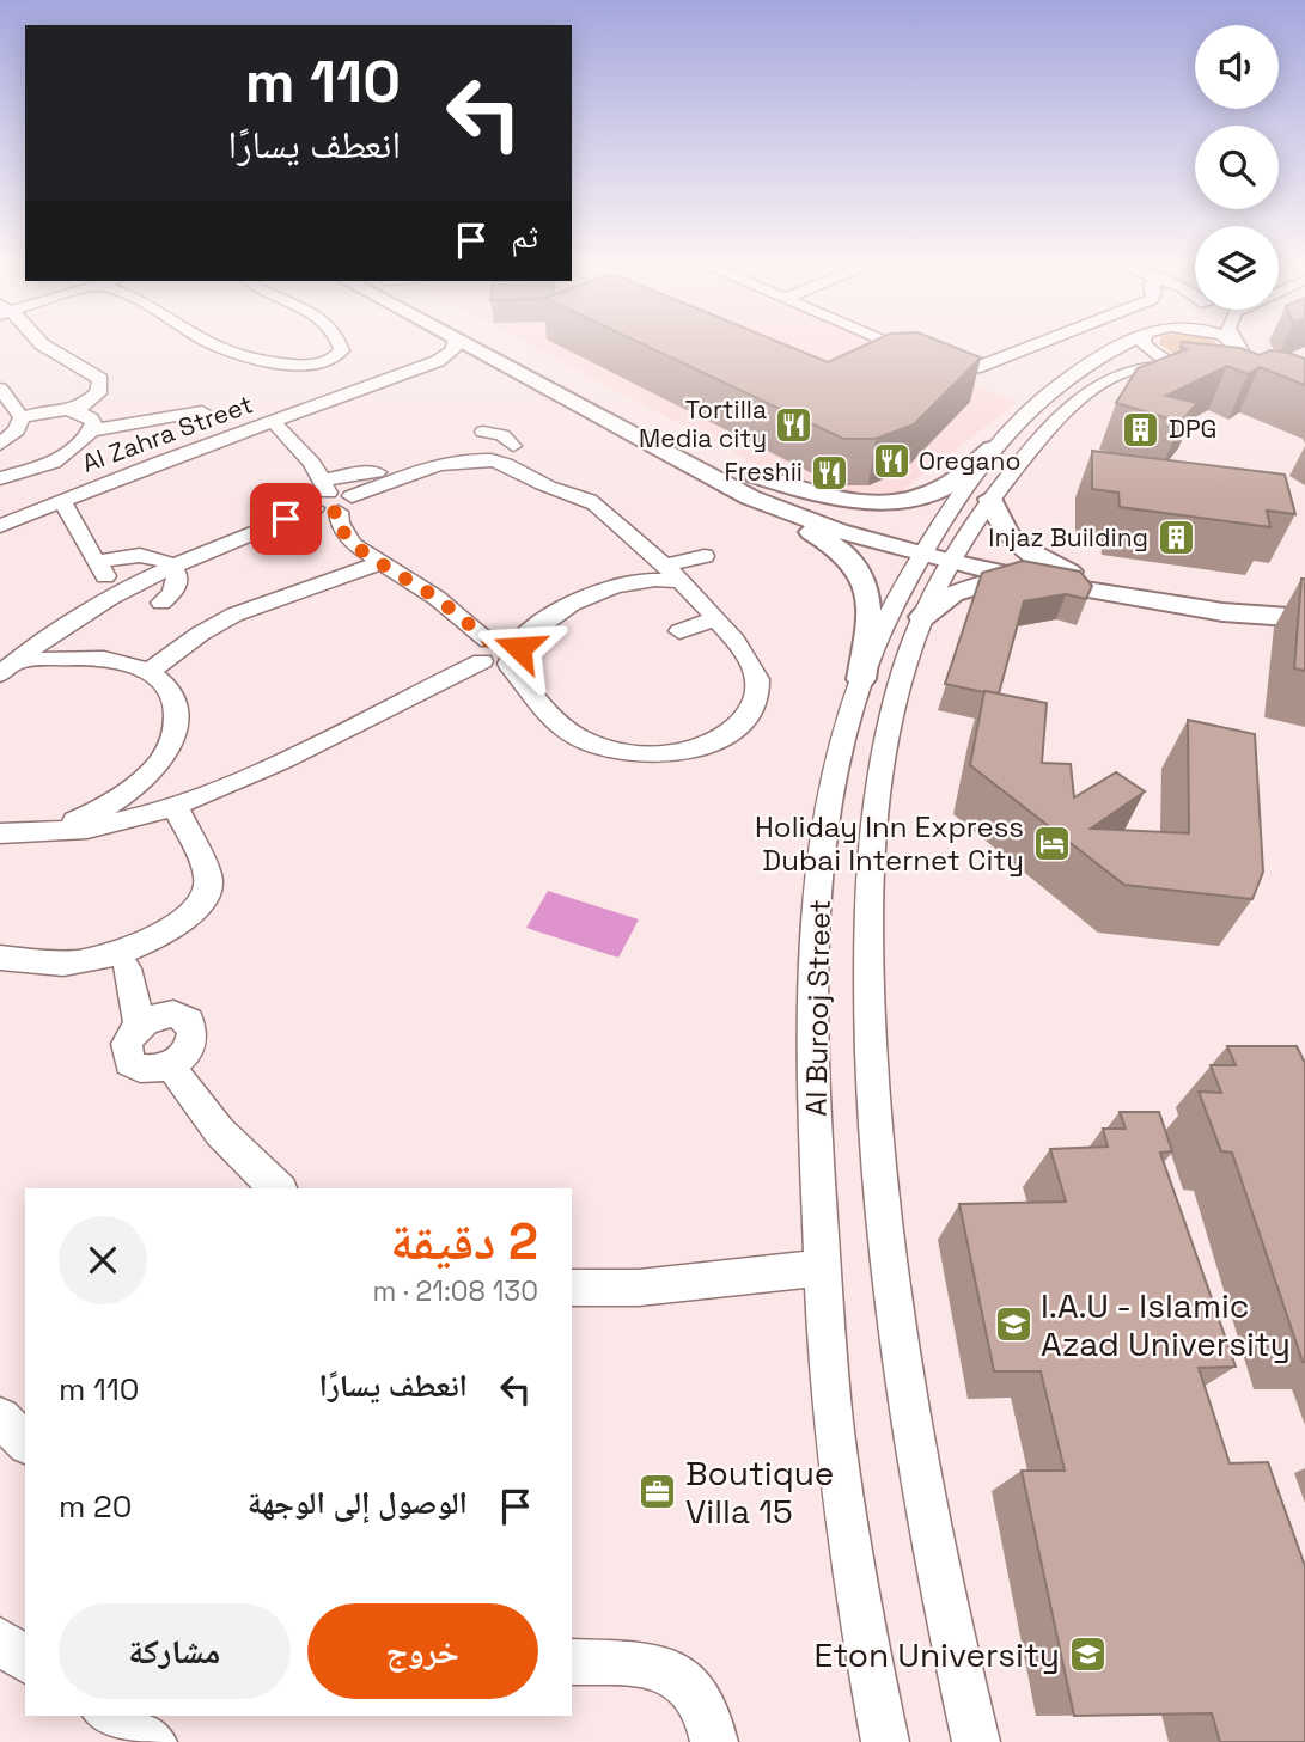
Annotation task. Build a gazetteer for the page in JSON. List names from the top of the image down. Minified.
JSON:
{"streets":{"street":["Al Zahra Street","Al Burooj Street"]},"places":{"restaurant":["Tortilla Media city","Oregano","Freshii"],"building":["DPG","Injaz Building"],"hotel":["Holiday Inn Express Dubai Internet City"],"school or university":["I.A.U - Islamic Azad University","Eton University"],"office":["Boutique Villa 15"]},"page":{"turn":["110 m","انعطف يسارًا"],"then":"ثم","heading":["2 دقيقة","130 m · 21:08"],"list":[{"name":"انعطف يسارًا","value":"110 m"},{"name":"الوصول إلى الوجهة","value":"20 m"}],"buttons":["خروج","مشاركة"]}}
